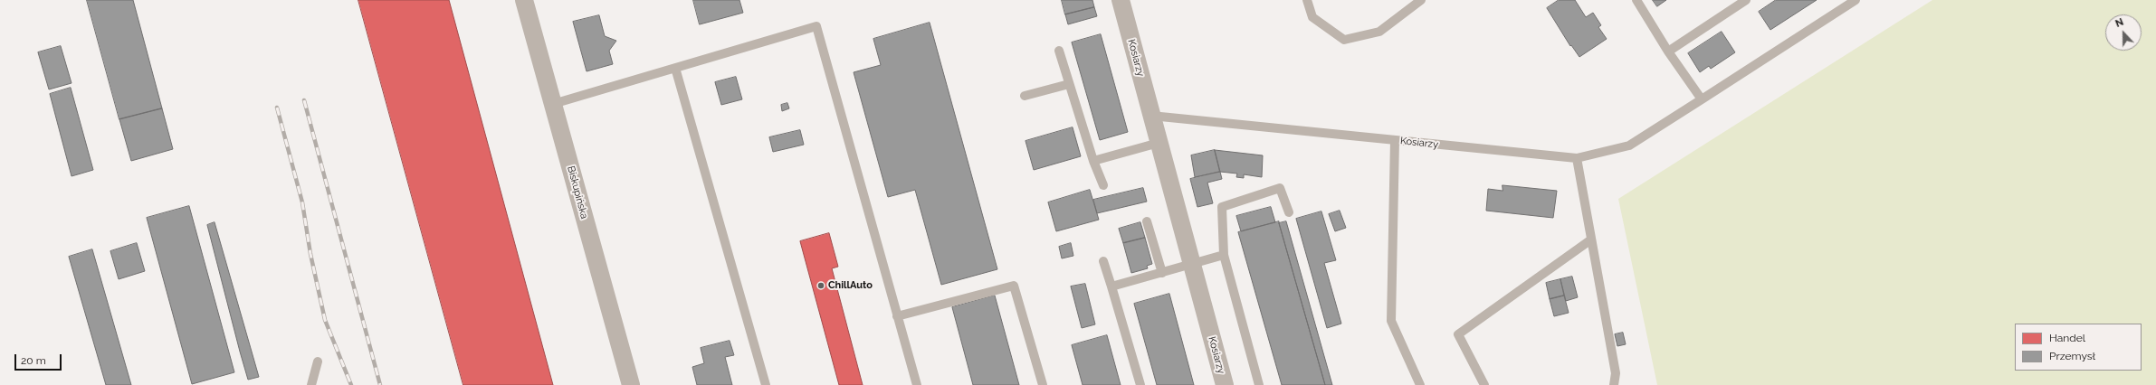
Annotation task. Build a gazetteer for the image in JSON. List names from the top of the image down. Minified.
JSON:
{"streets":{"street":["Kosiarzy","Biskupińska"]},"places":["ChillAuto"],"legend":["Handel","Przemysł"],"scale_bar":"20 m","north":"top"}
